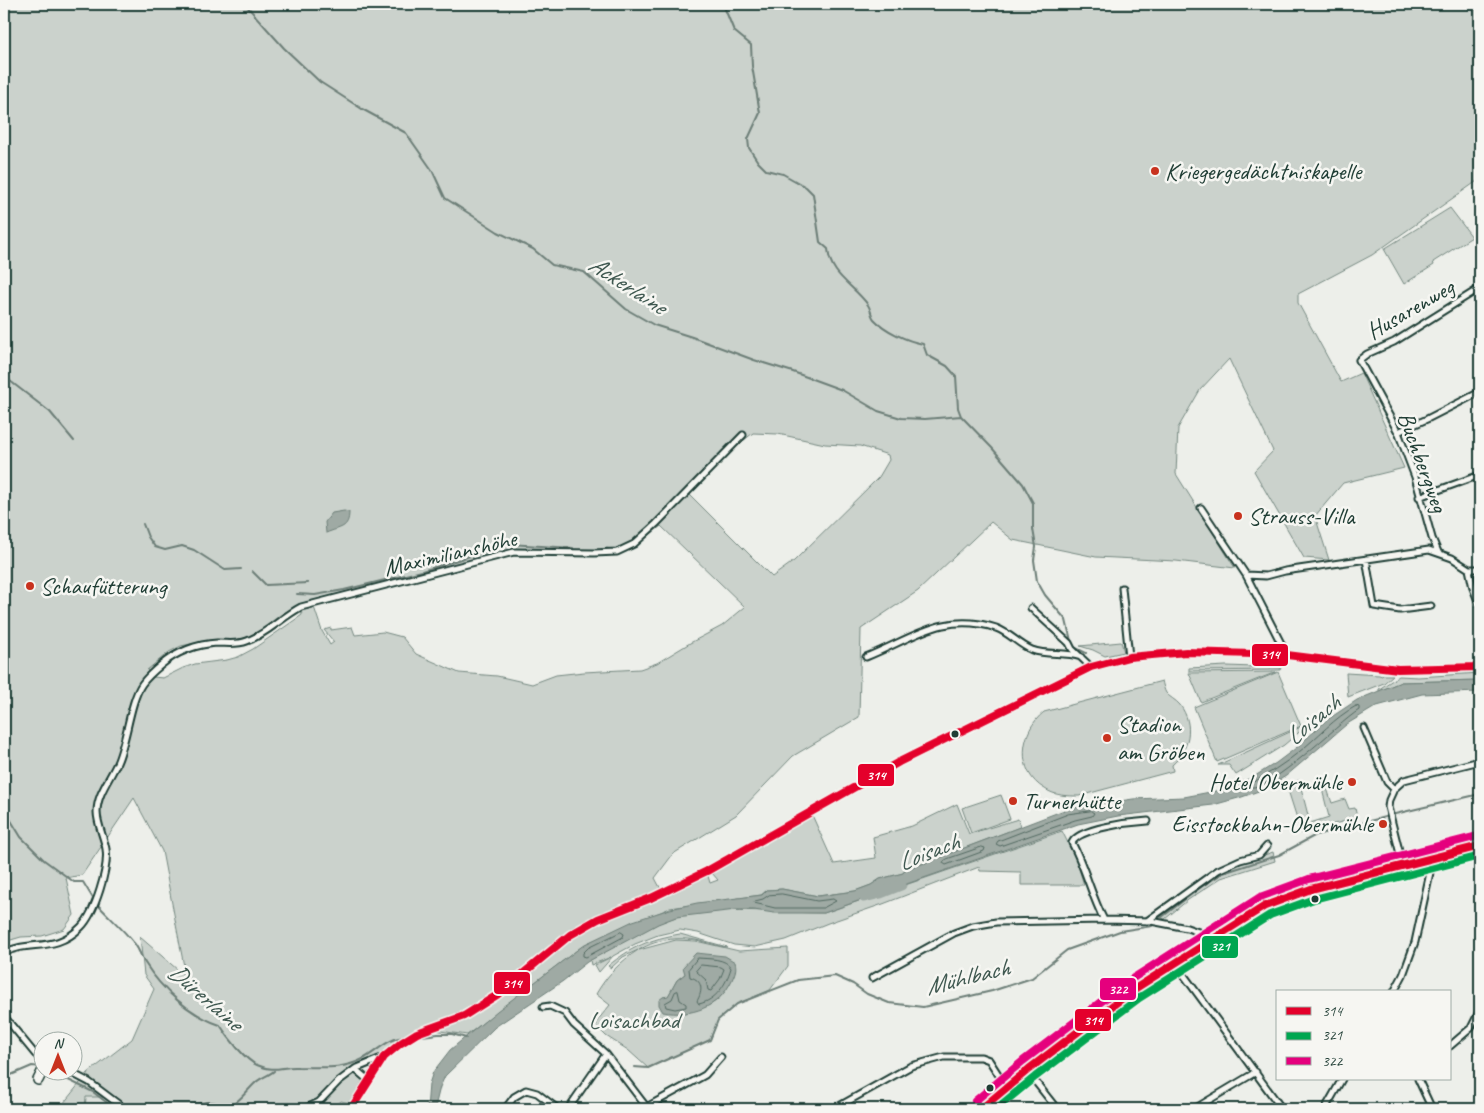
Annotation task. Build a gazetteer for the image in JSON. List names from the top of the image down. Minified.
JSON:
{"streets":{"street":["Husarenweg","Buchbergweg","Maximilianshöhe"]},"crossings":[["Husarenweg","Buchbergweg"]],"water":["Ackerlaine","Loisach","Mühlbach","Dürerlaine"],"parks":["Loisachbad"],"places":["Kriegergedächtniskapelle","Strauss-Villa","Schaufütterung","Stadion am Gröben","Hotel Obermühle","Turnerhütte","Eisstockbahn-Obermühle"],"lines":["transit line 314","transit line 322","transit line 321"],"legend":["314","321","322"],"north":"top"}
